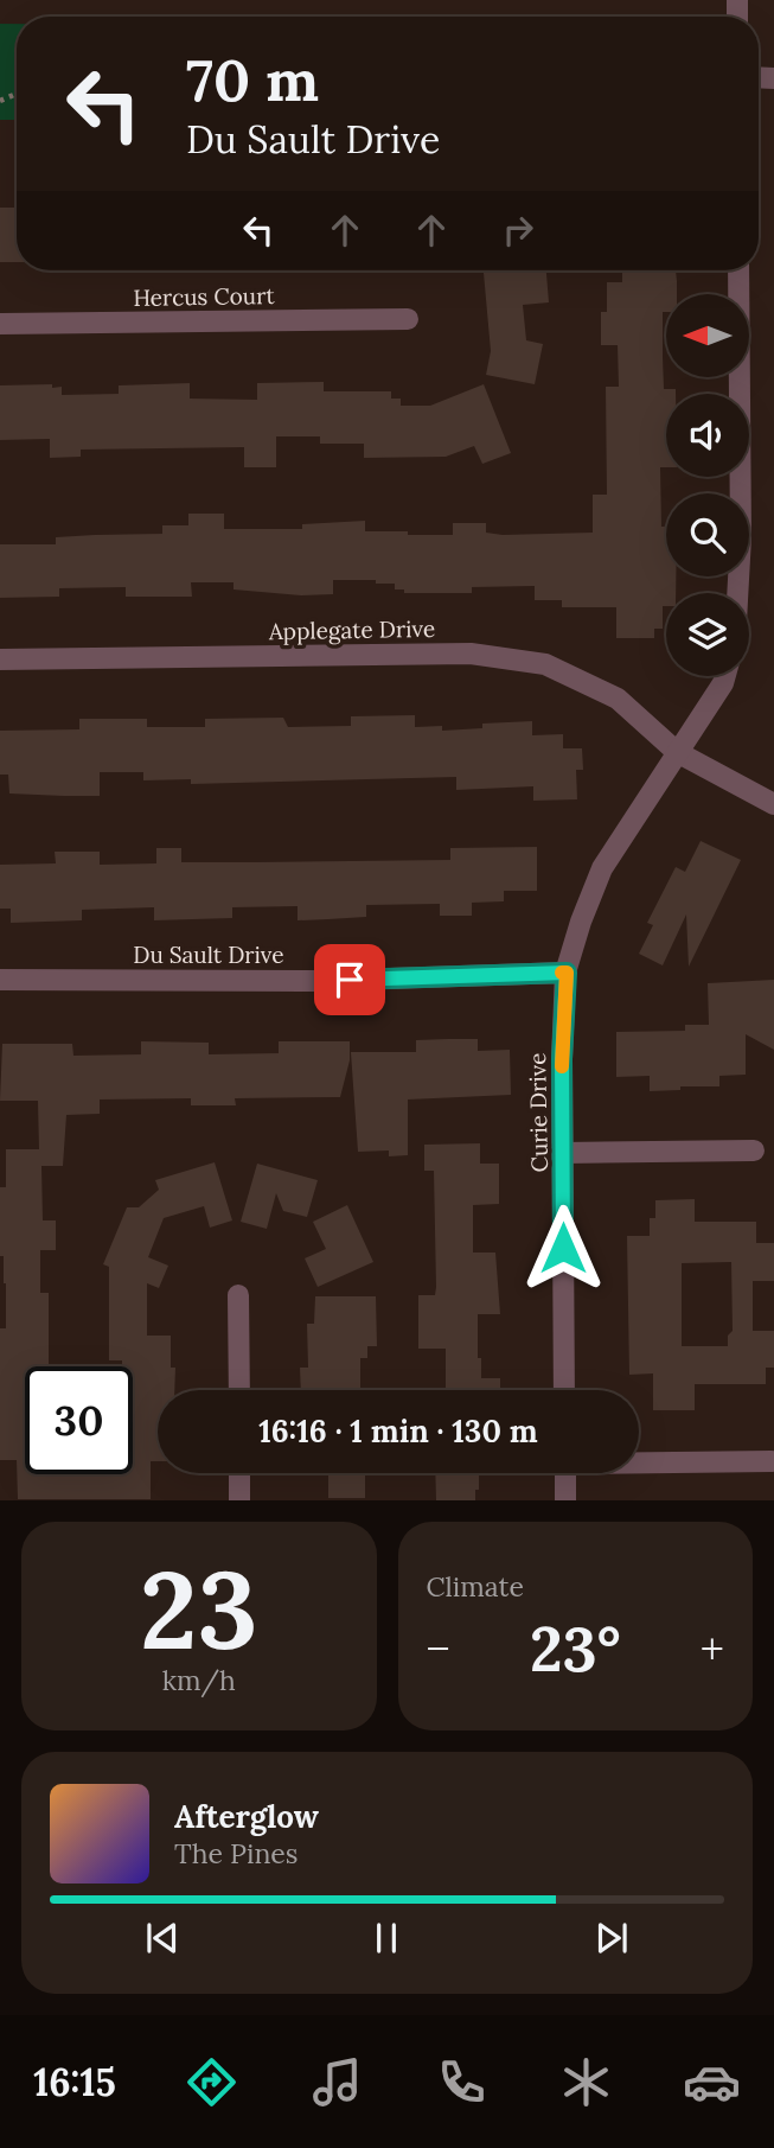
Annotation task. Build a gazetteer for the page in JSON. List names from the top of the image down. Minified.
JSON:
{"streets":{"street":["Hercus Court","Applegate Drive","Du Sault Drive","Curie Drive"]},"crossings":[["Applegate Drive","Curie Drive"],["Du Sault Drive","Curie Drive"]],"north":"left","page":{"turn":["70 m","Du Sault Drive"],"limit":"30","trip":"16:16 · 1 min · 130 m","tile":[["23","km/h"],"Climate"],"heat":["−","23°","+"],"song":["Afterglow","The Pines"],"tabs":"16:15"}}
